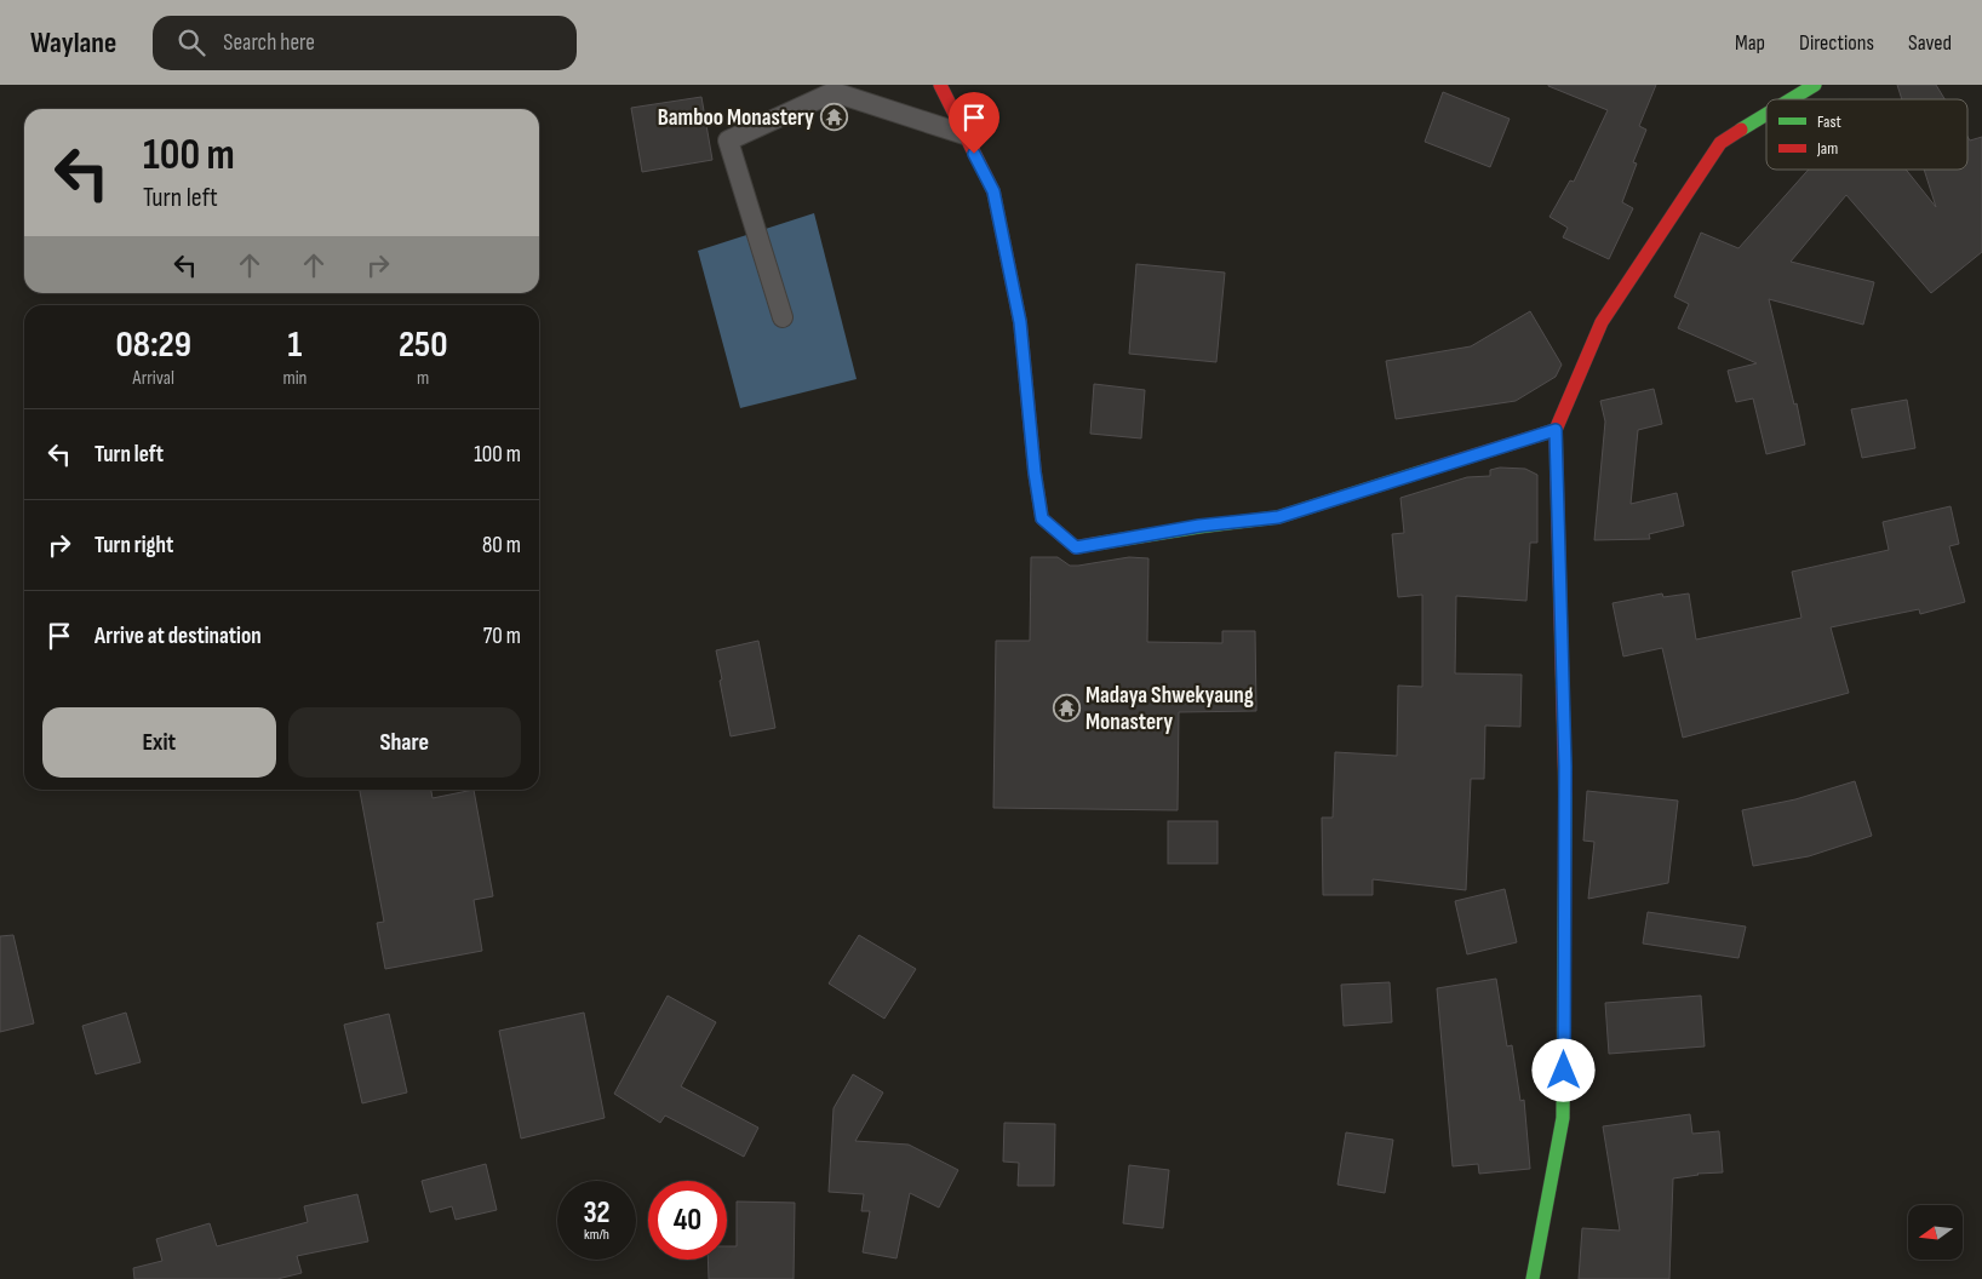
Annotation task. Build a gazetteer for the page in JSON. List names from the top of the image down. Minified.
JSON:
{"places":{"temple":["Bamboo Monastery","Madaya Shwekyaung Monastery"]},"legend":["Fast","Jam"],"north":"left","page":{"header":"Waylane","search":"Search here","nav":["Map","Directions","Saved"],"turn":["100 m","Turn left"],"eta":["08:29","Arrival","1","min","250","m"],"list":[{"name":"Turn left","value":"100 m"},{"name":"Turn right","value":"80 m"},{"name":"Arrive at destination","value":"70 m"}],"buttons":["Exit","Share"],"speed":"32 km/h","limit":"40"}}
